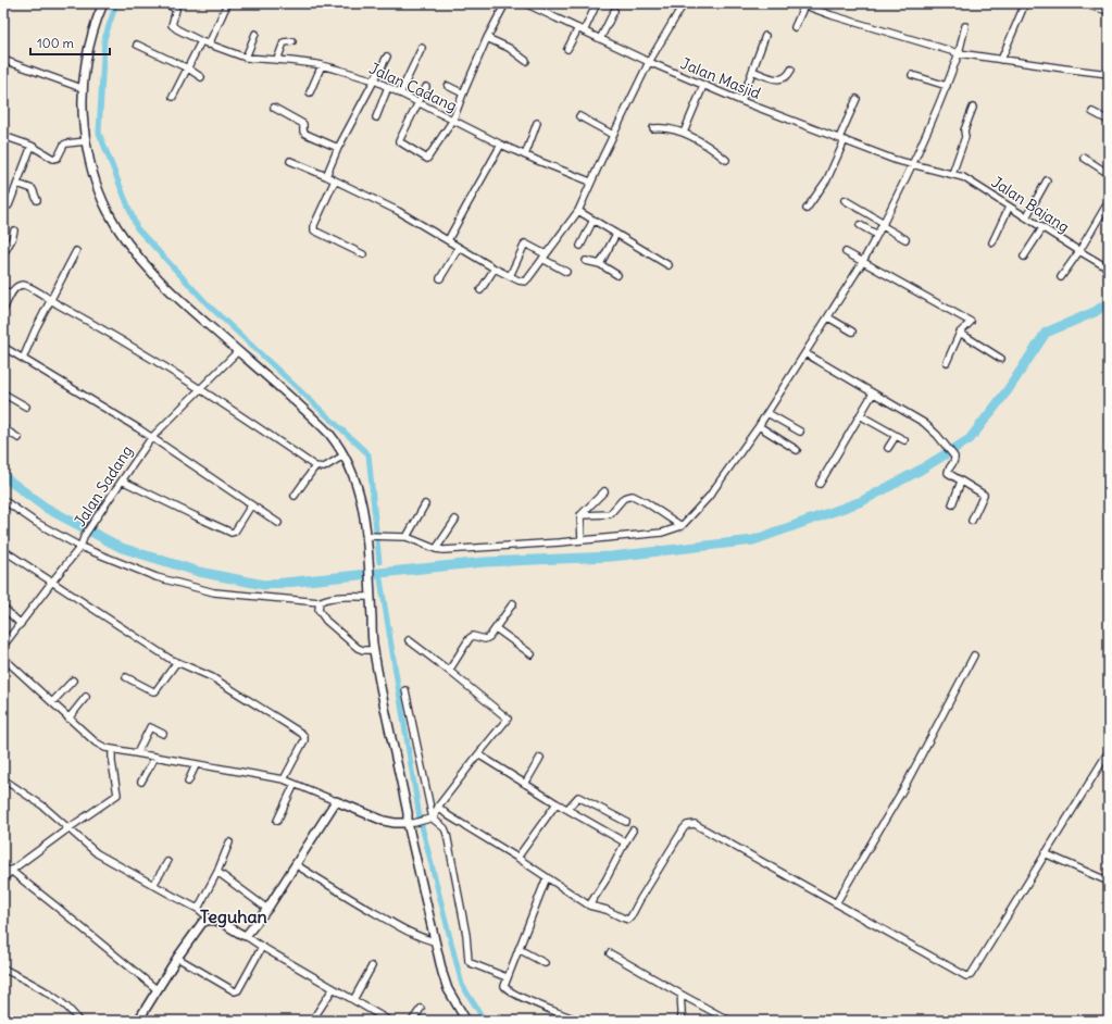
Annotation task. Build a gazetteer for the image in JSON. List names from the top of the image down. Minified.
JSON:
{"streets":{"street":["Jalan Masjid","Jalan Cadang","Jalan Bajang","Jalan Sadang"]},"crossings":[["Jalan Masjid","Jalan Bajang"]],"districts":["Teguhan"],"scale_bar":"100 m"}
